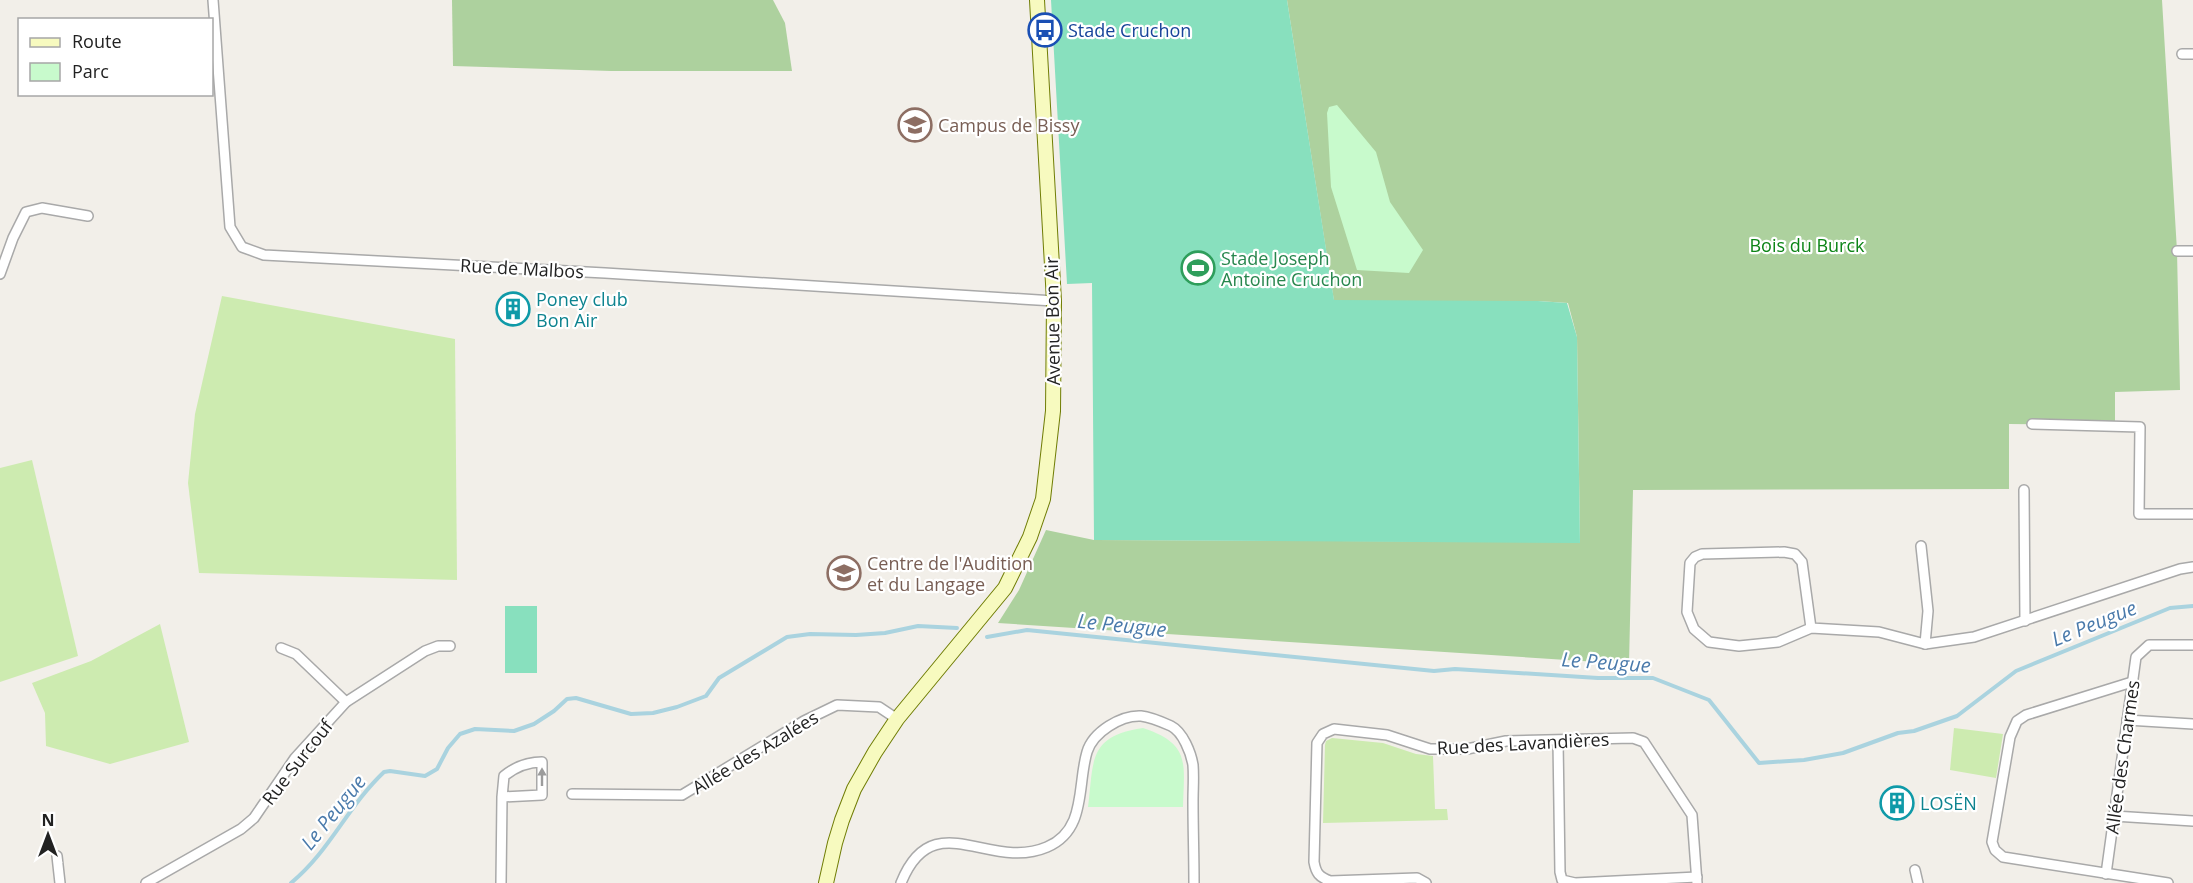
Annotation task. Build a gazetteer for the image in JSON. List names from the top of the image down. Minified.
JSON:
{"streets":{"main road":["Avenue Bon Air"],"street":["Rue de Malbos","Rue des Lavandières","Allée des Azalées","Allée des Charmes","Rue Surcouf"]},"crossings":[["Rue de Malbos","Avenue Bon Air"],["Avenue Bon Air","Allée des Azalées"]],"water":["Le Peugue"],"parks":["Bois du Burck"],"places":{"bus stop":["Stade Cruchon"],"school or university":["Campus de Bissy","Centre de l'Audition et du Langage"],"sports":["Stade Joseph Antoine Cruchon"],"building":["Poney club Bon Air","LOSËN"]},"legend":["Route","Parc"],"north":"top"}
